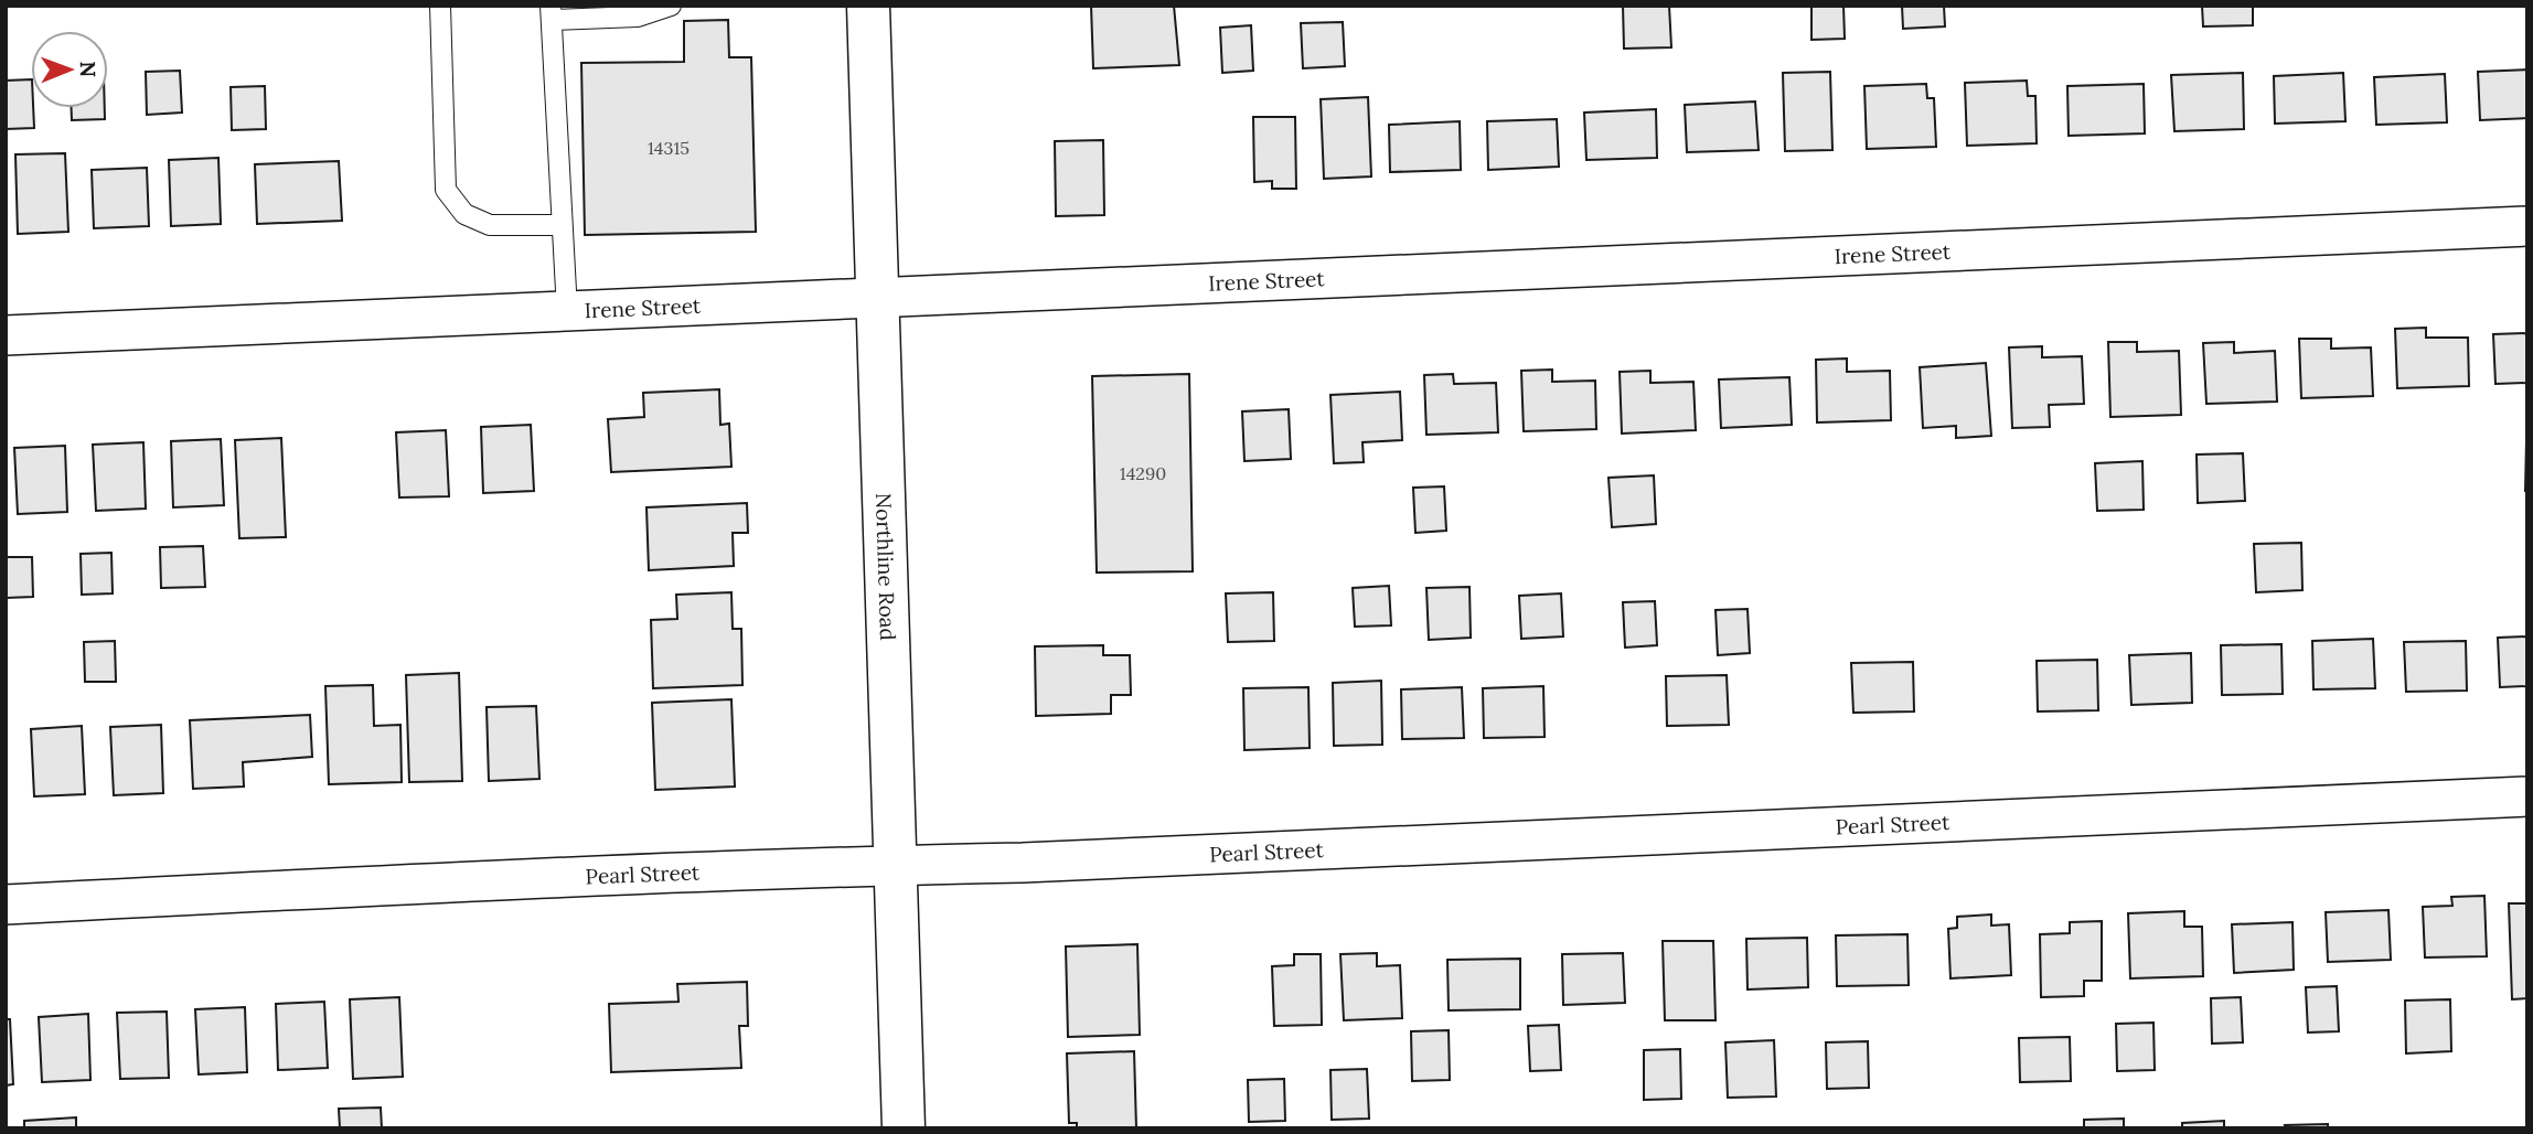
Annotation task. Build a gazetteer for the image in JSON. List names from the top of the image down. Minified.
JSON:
{"streets":{"main road":["Northline Road"],"street":["Irene Street","Pearl Street"]},"crossings":[["Irene Street","Northline Road"],["Northline Road","Pearl Street"]],"house_numbers":["14315","14290"],"north":"right"}
